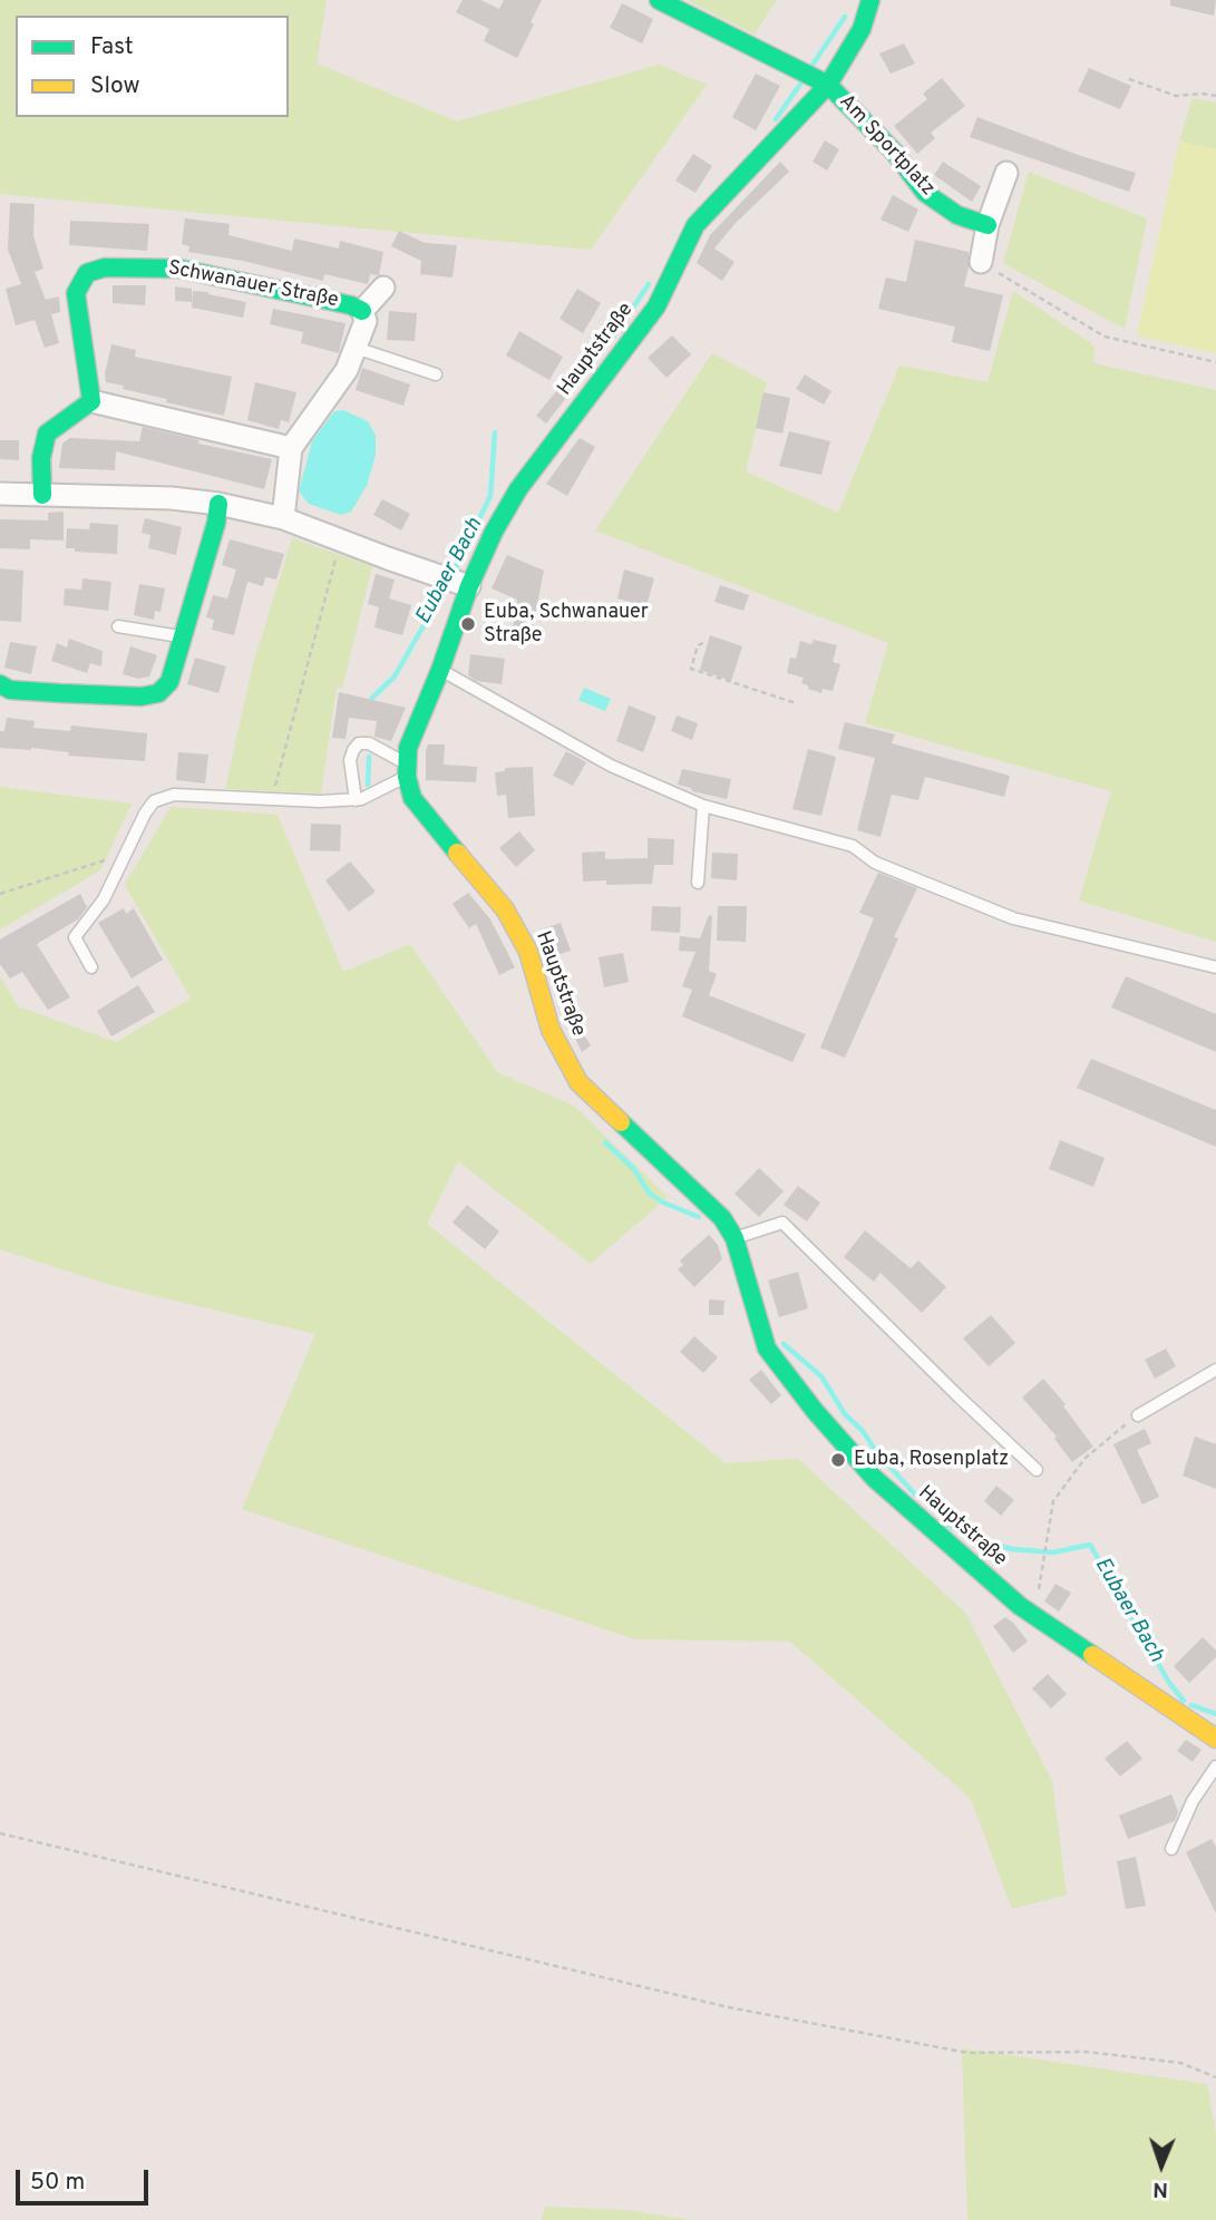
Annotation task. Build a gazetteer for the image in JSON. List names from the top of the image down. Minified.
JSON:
{"streets":{"street":["Am Sportplatz","Schwanauer Straße","Hauptstraße"]},"crossings":[["Am Sportplatz","Hauptstraße"]],"water":["Eubaer Bach"],"places":["Euba, Schwanauer Straße","Euba, Rosenplatz"],"legend":["Fast","Slow"],"scale_bar":"50 m","north":"bottom"}
